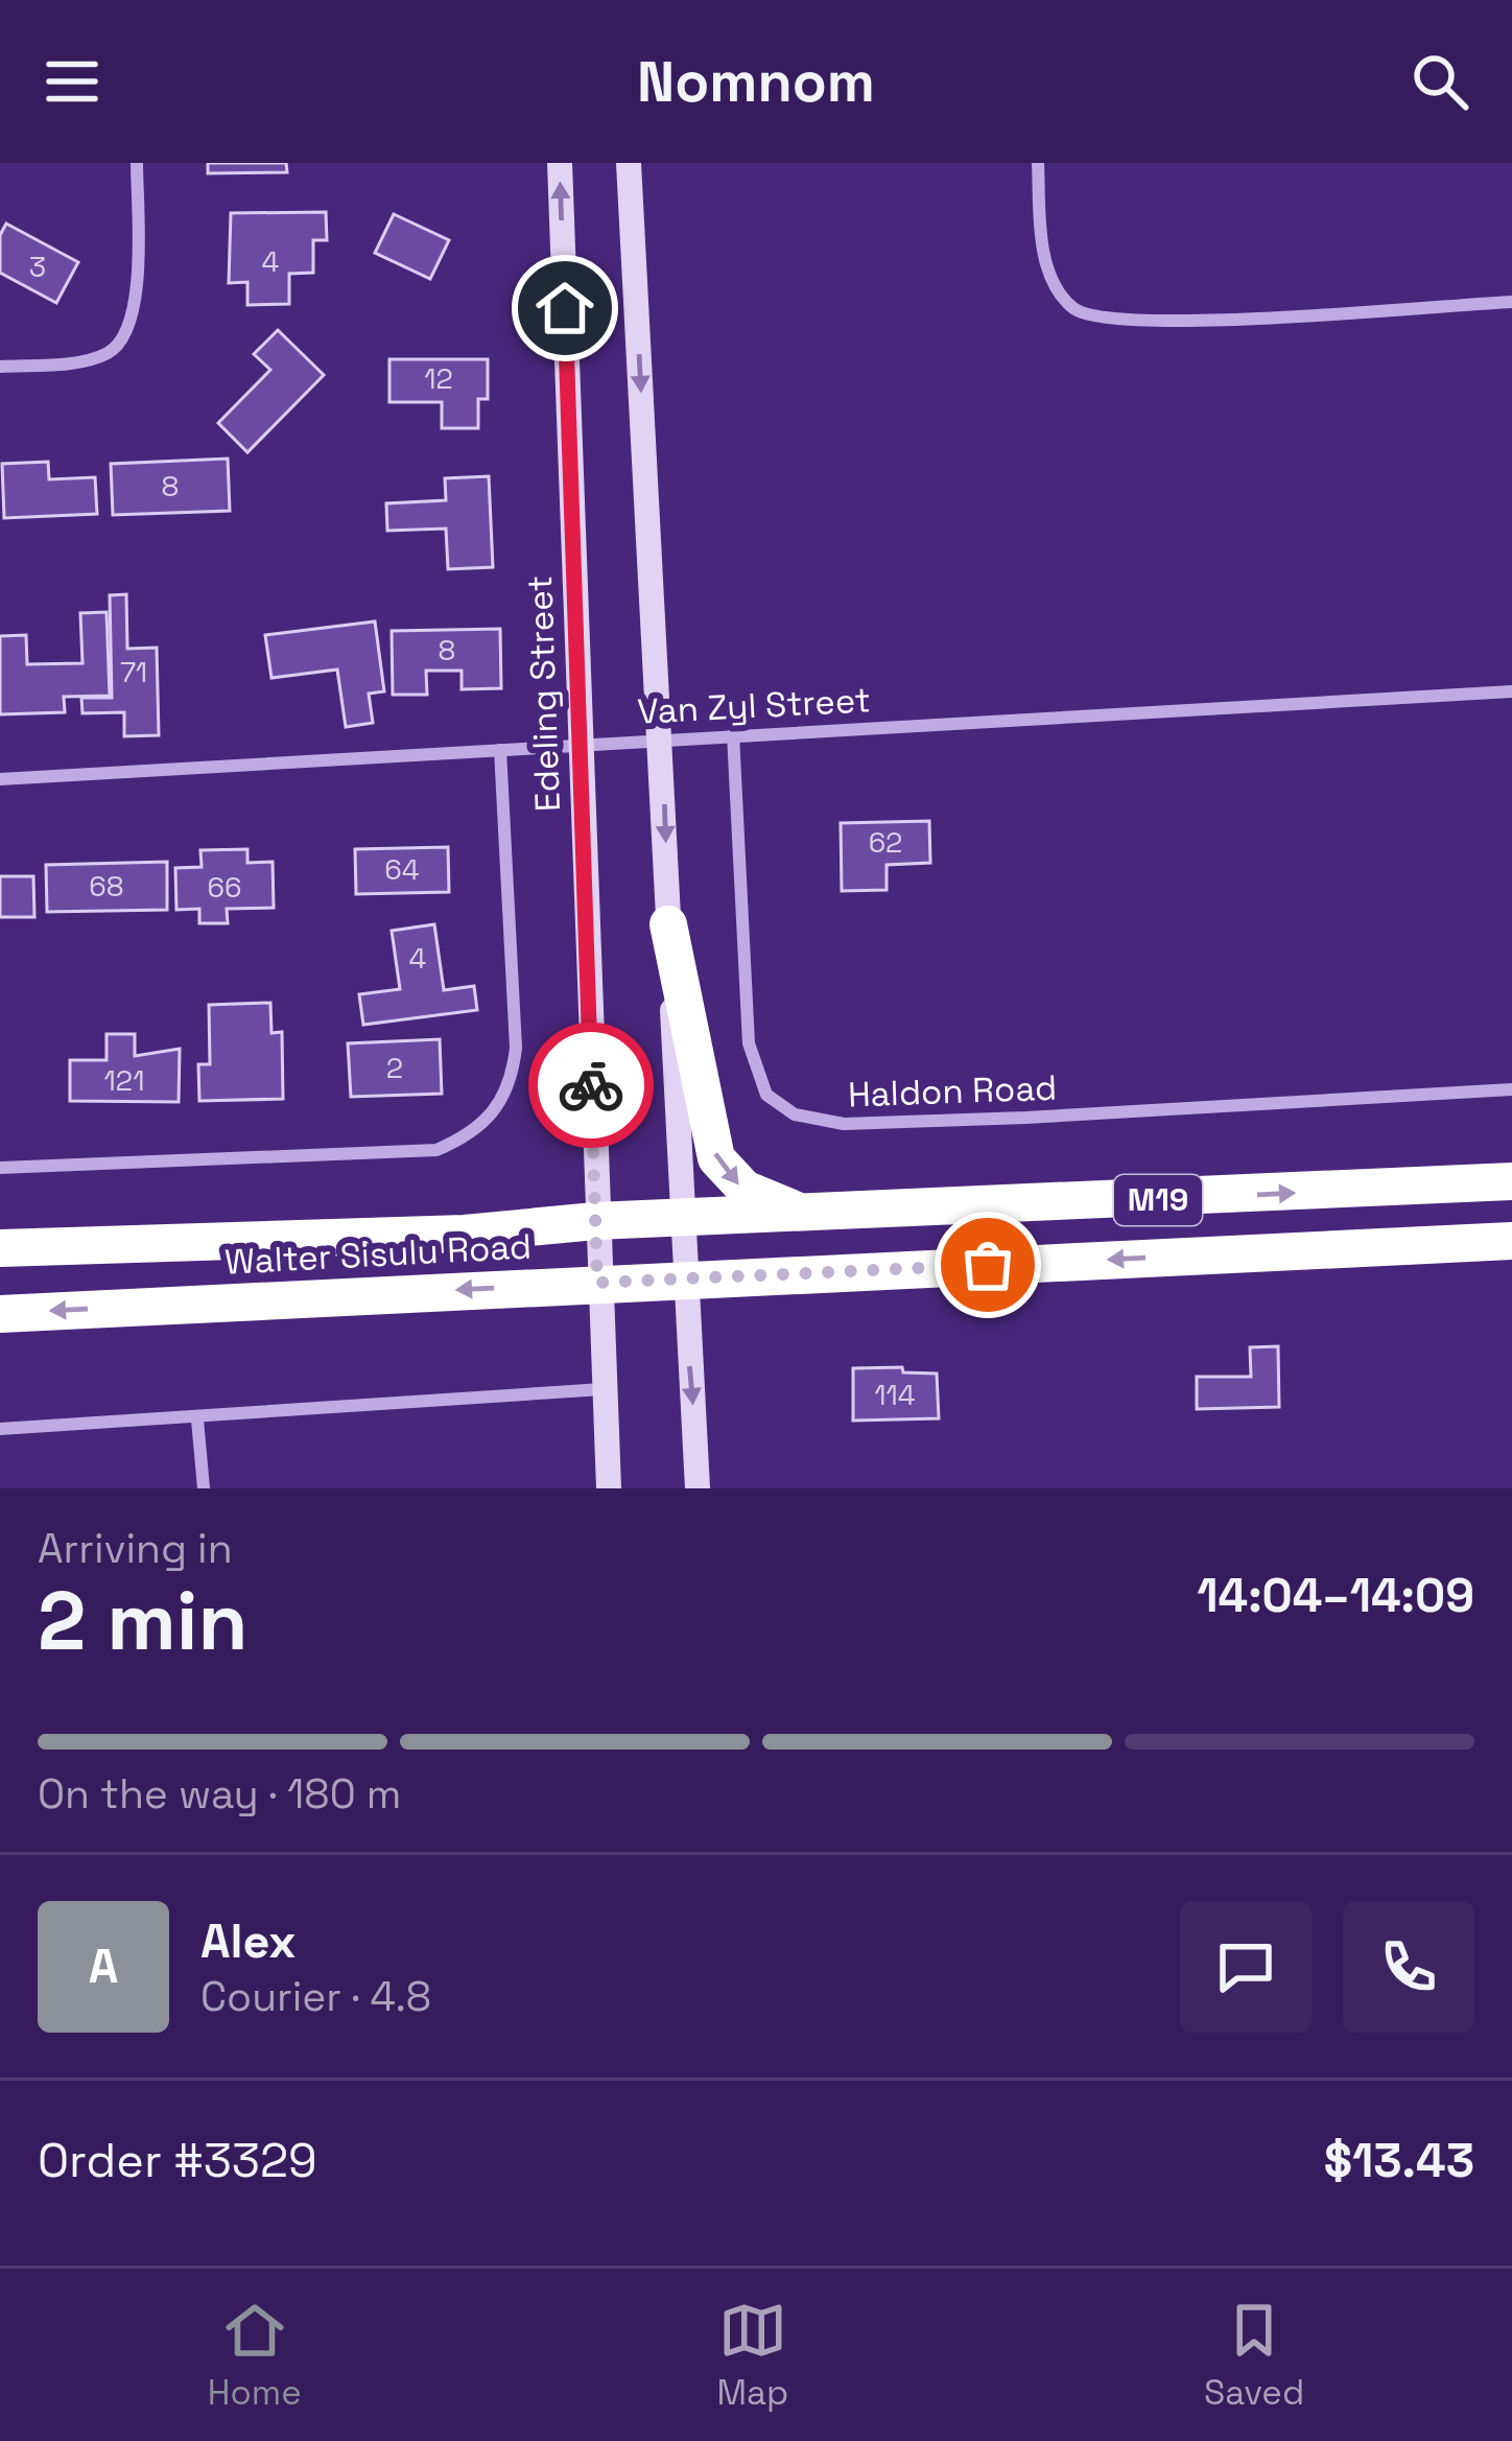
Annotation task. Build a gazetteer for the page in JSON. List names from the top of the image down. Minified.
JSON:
{"streets":{"highway":["M19","Walter Sisulu Road"],"street":["Edeling Street","Van Zyl Street","Haldon Road"]},"crossings":[["Edeling Street","Van Zyl Street"],["Edeling Street","Walter Sisulu Road"],["Van Zyl Street","Haldon Road"]],"house_numbers":["4","3","12","8","8","71","62","64","68","66","4","2","121","114"],"page":{"header":"Nomnom","heading":["2 min","Arriving in","14:04–14:09"],"panel":["Alex","Courier · 4.8","Order #3329","$13.43"],"bar":"On the way · 180 m","round":"A","tabs":["Home","Map","Saved"]}}
